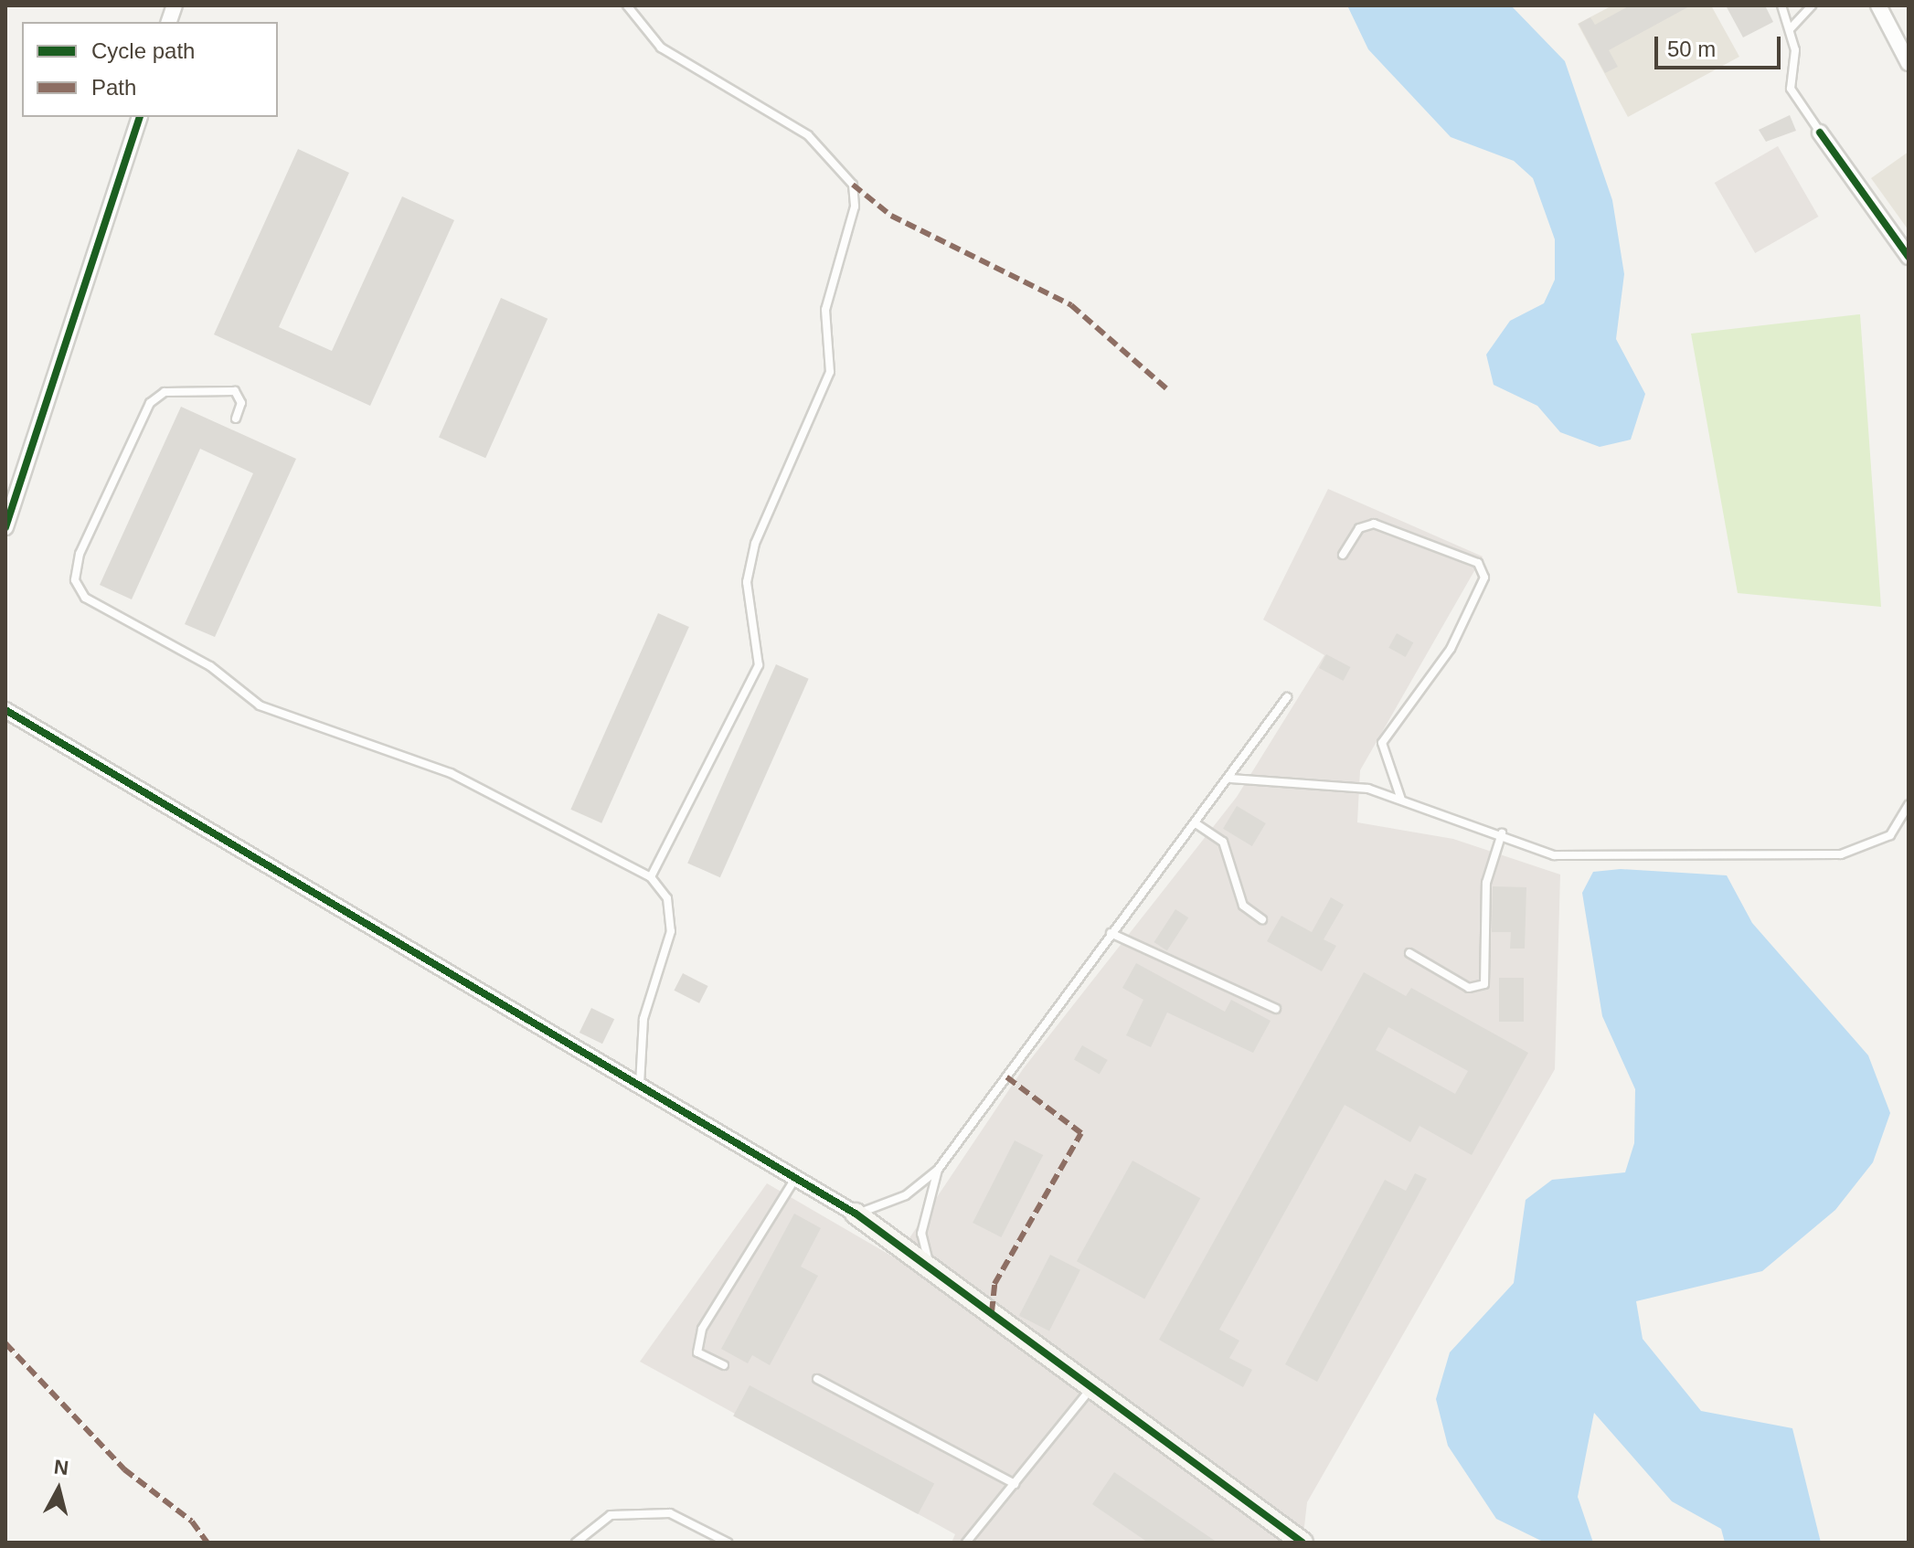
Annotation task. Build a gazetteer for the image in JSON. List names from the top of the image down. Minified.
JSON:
{"legend":["Cycle path","Path"],"scale_bar":"50 m","north":"top"}
